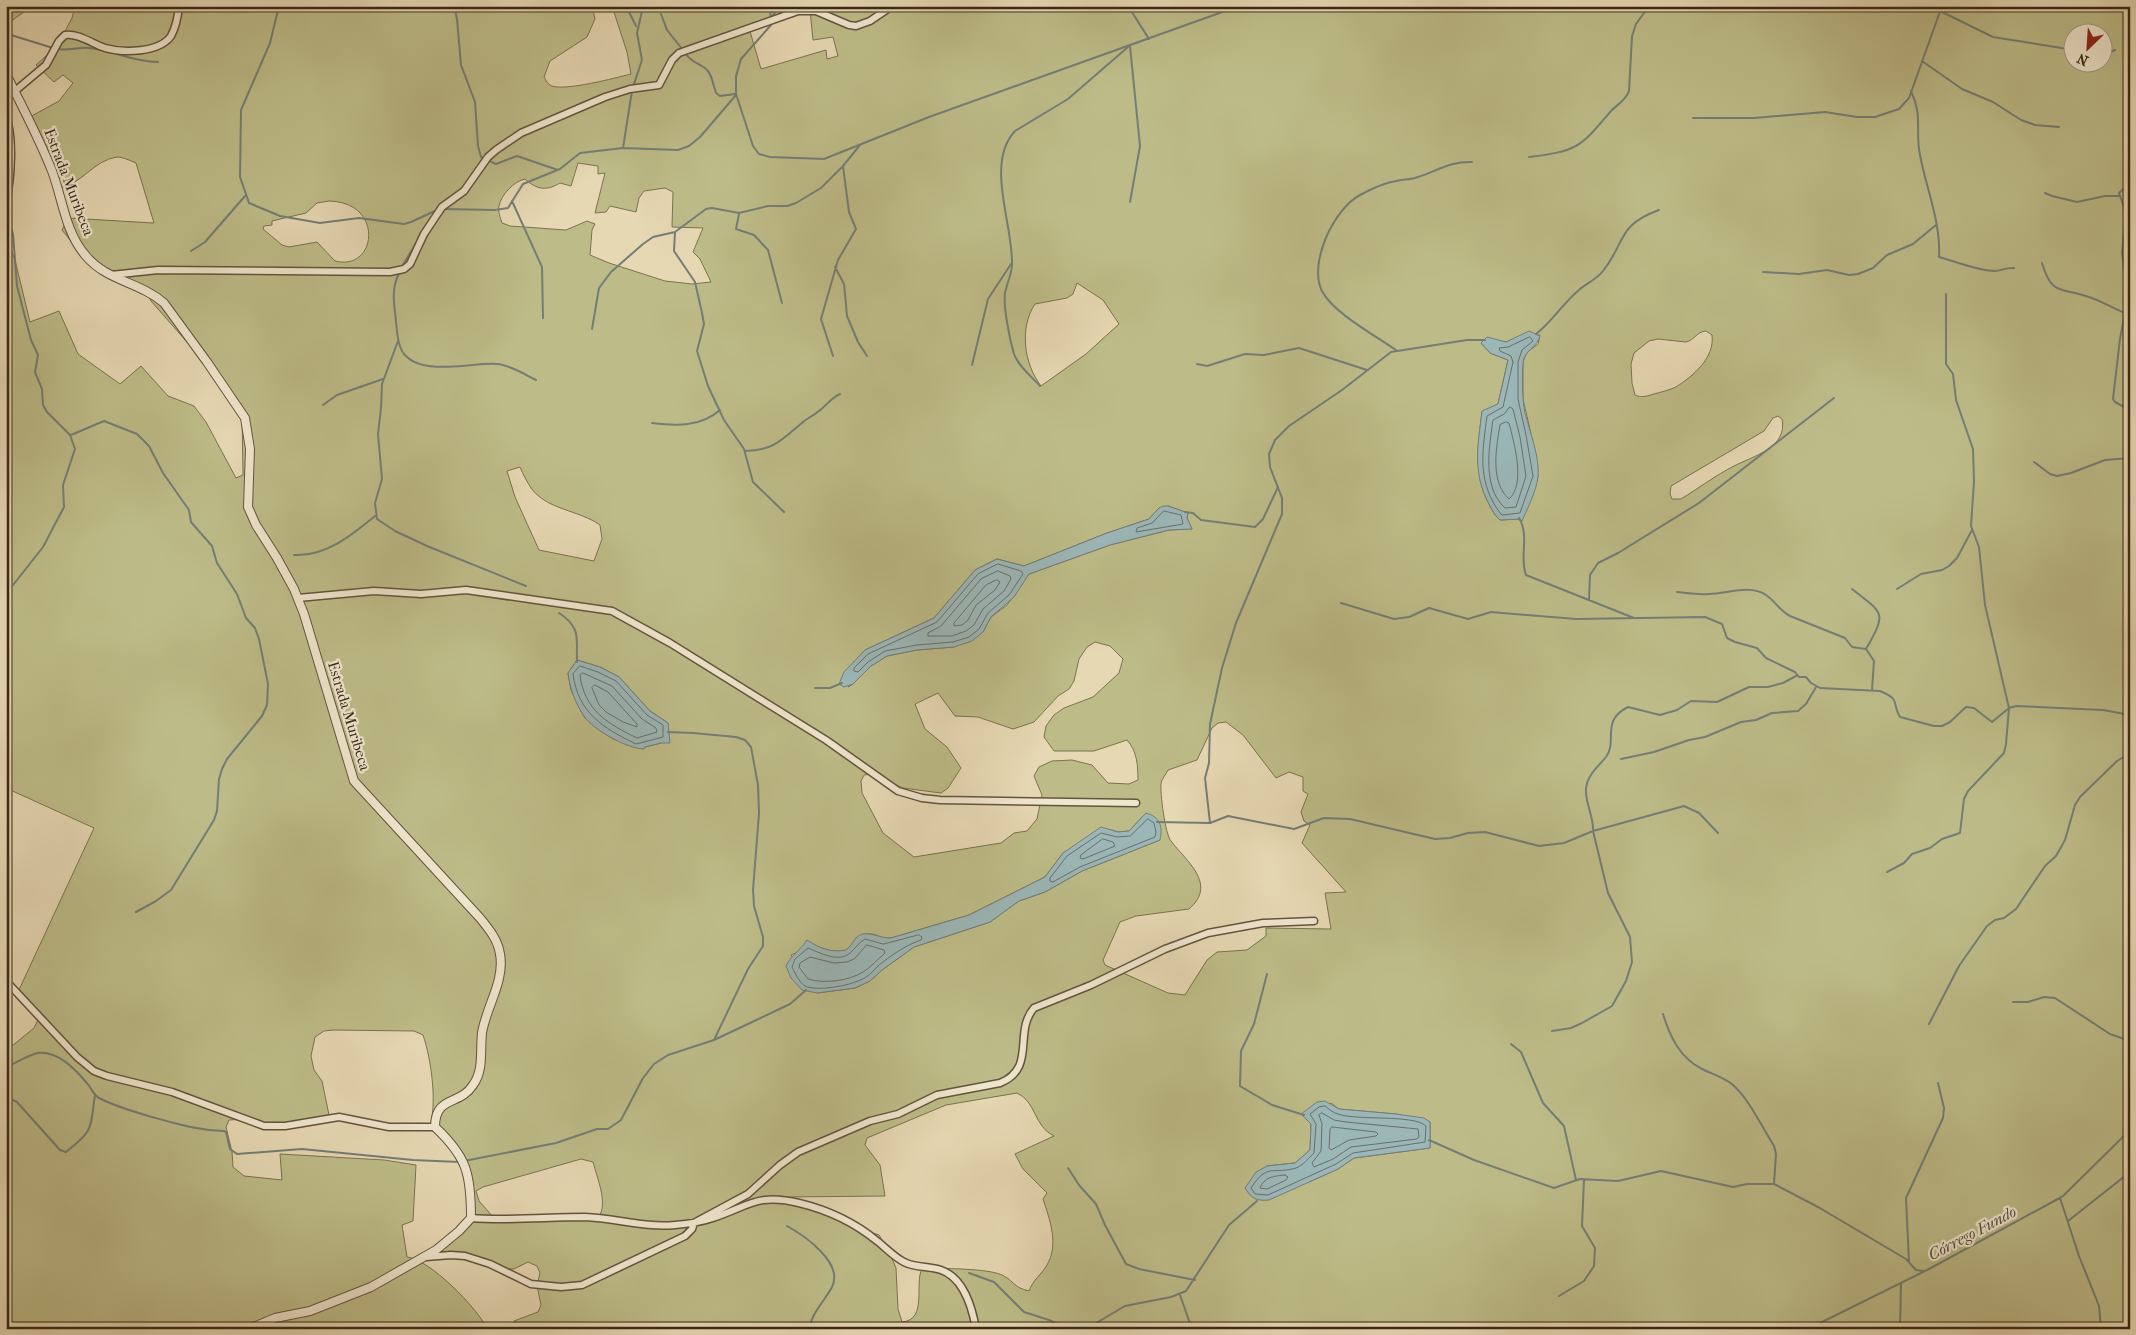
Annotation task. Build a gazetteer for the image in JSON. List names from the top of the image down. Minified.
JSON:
{"streets":{"street":["Estrada Muribeca"]},"water":["Córrego Fundo"],"north":"bottom left"}
